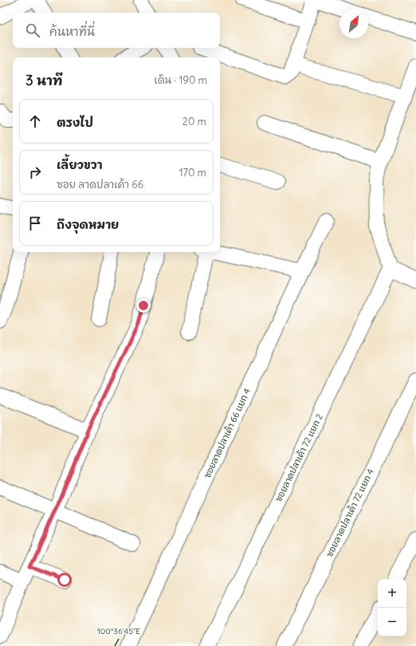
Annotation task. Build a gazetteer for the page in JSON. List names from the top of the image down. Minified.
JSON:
{"streets":{"street":["ซอยลาดปลาเค้า 66 แยก 4","ซอยลาดปลาเค้า 72 แยก 2","ซอยลาดปลาเค้า 72 แยก 4"]},"north":"top right","page":{"search":"ค้นหาที่นี่","heading":["3 นาที","เดิน · 190 m"],"list":[["ตรงไป","20 m"],["เลี้ยวขวา","ซอย ลาดปลาเค้า 66","170 m"],"ถึงจุดหมาย"],"map_buttons":["+","−"]},"coordinates":["100°36'45\"E"]}
